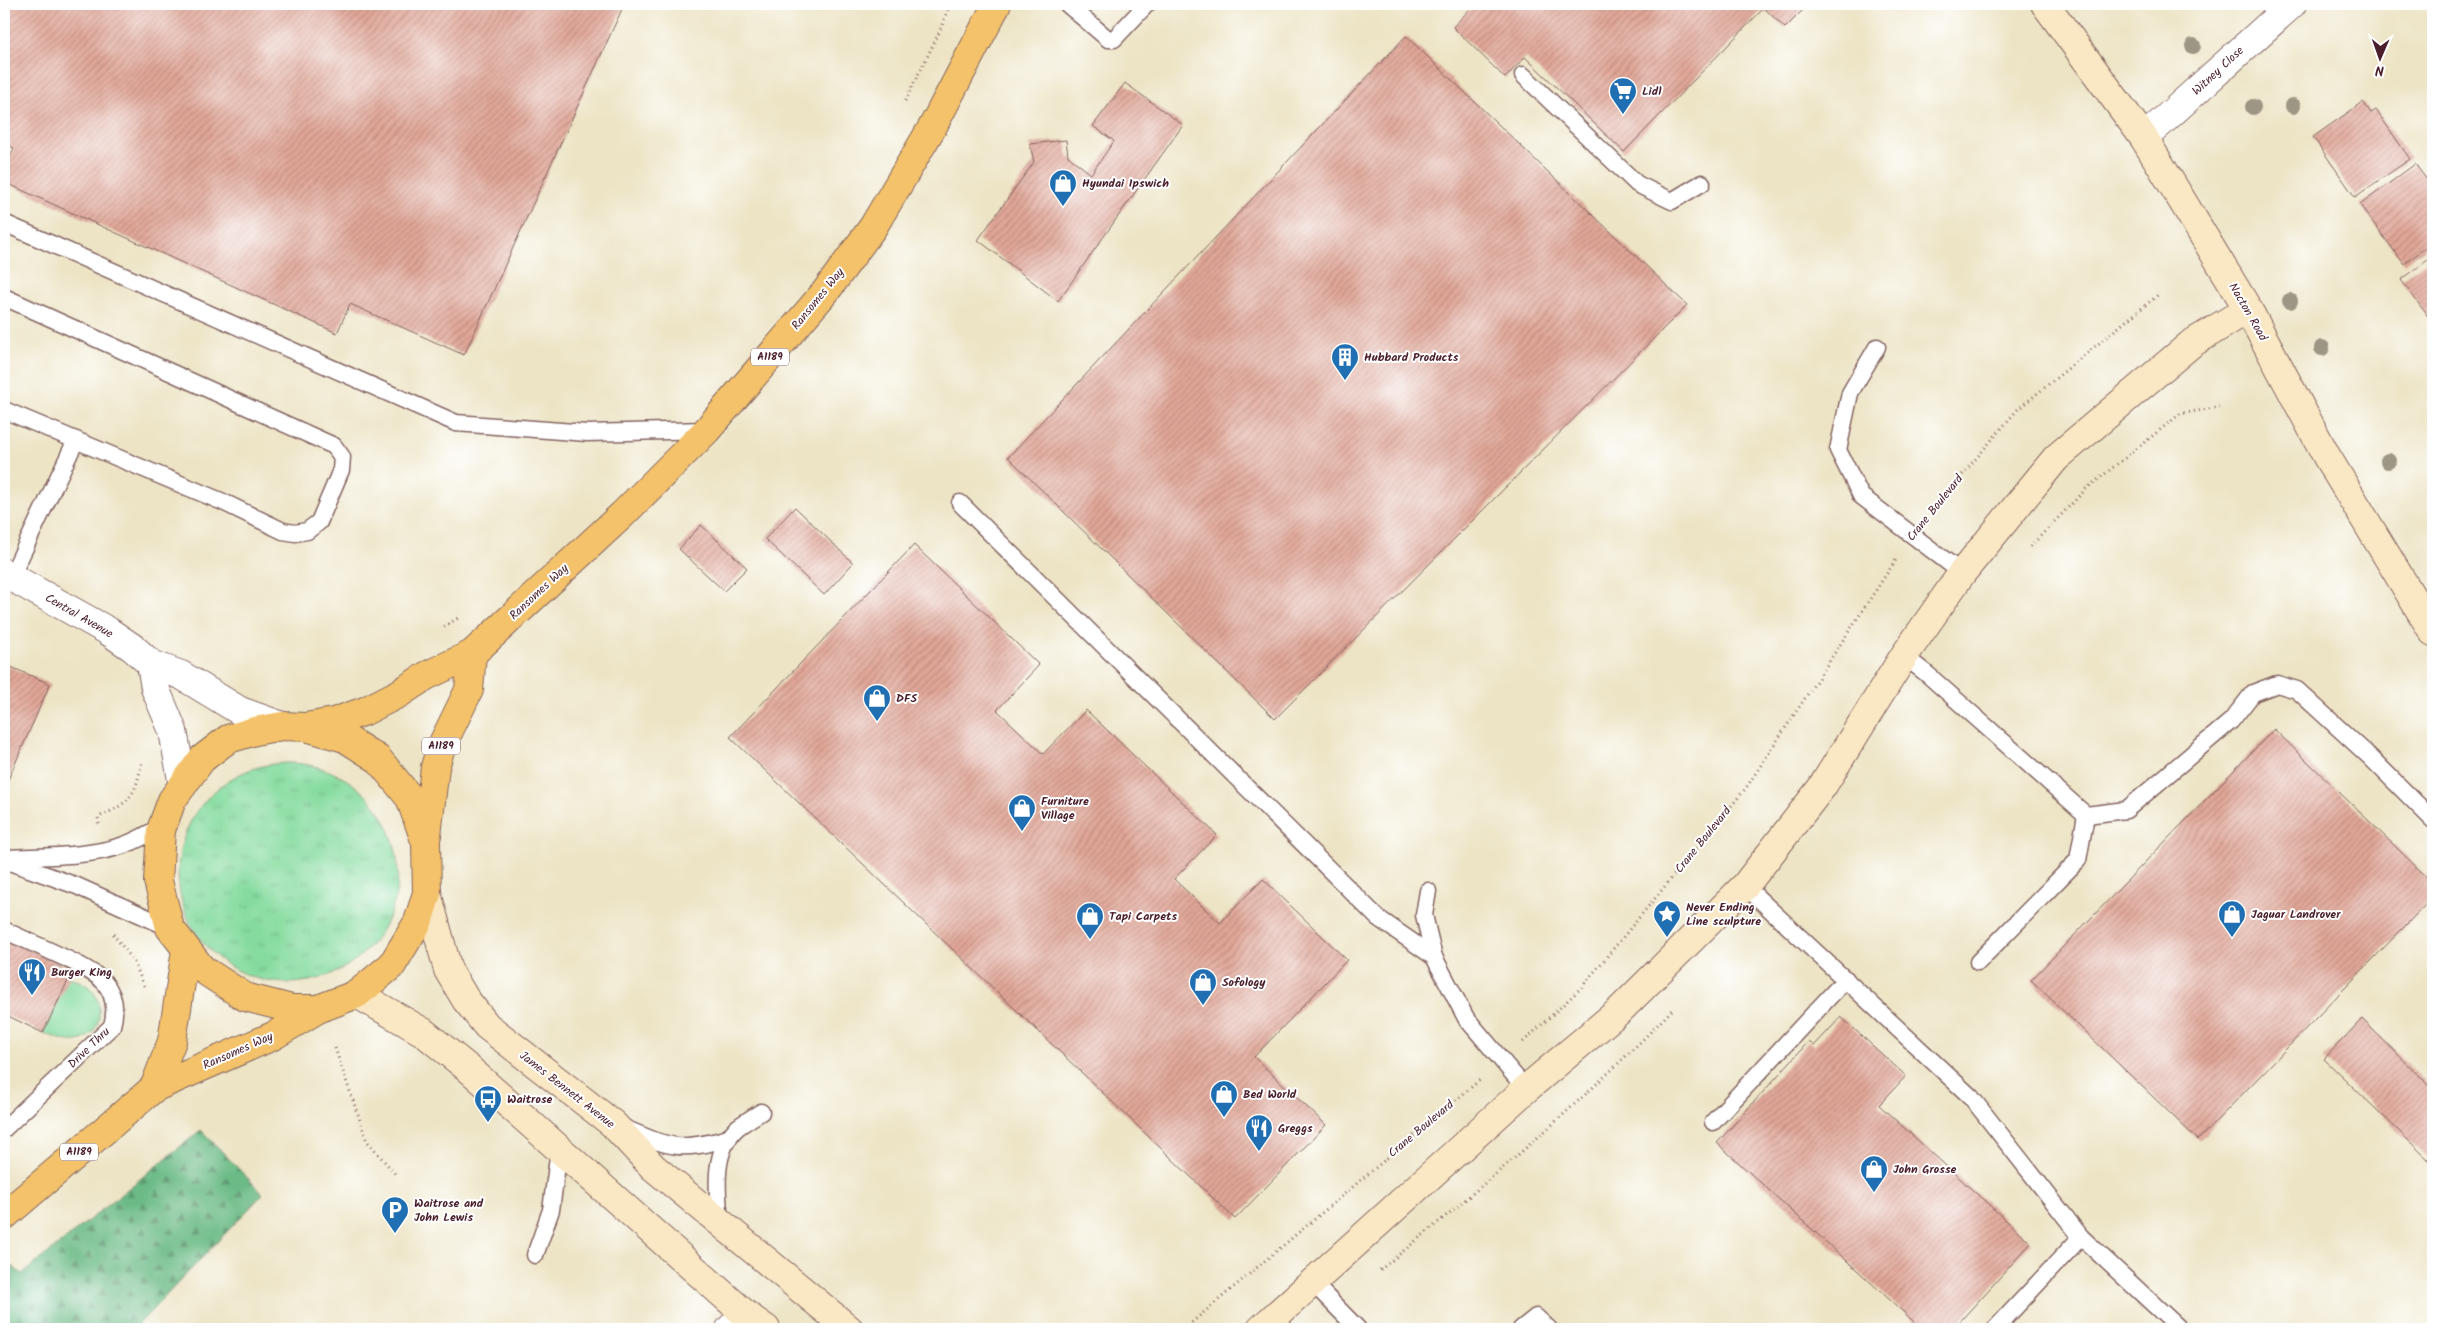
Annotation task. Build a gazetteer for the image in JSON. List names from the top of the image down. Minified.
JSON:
{"streets":{"main road":["Ransomes Way","A1189"],"street":["Witney Close","Nacton Road","Central Avenue","James Bennett Avenue"],"lane":["Drive Thru"],"path":["Crane Boulevard"]},"crossings":[["Witney Close","Nacton Road"],["Ransomes Way","A1189"],["Ransomes Way","Central Avenue"]],"places":{"supermarket":["Lidl"],"shop":["Hyundai Ipswich","DFS","Furniture Village","Jaguar Landrover","Tapi Carpets","Sofology","Bed World","John Grosse"],"building":["Hubbard Products"],"place":["Never Ending Line sculpture"],"restaurant":["Burger King","Greggs"],"bus stop":["Waitrose"],"parking":["Waitrose and John Lewis"]},"north":"bottom"}
